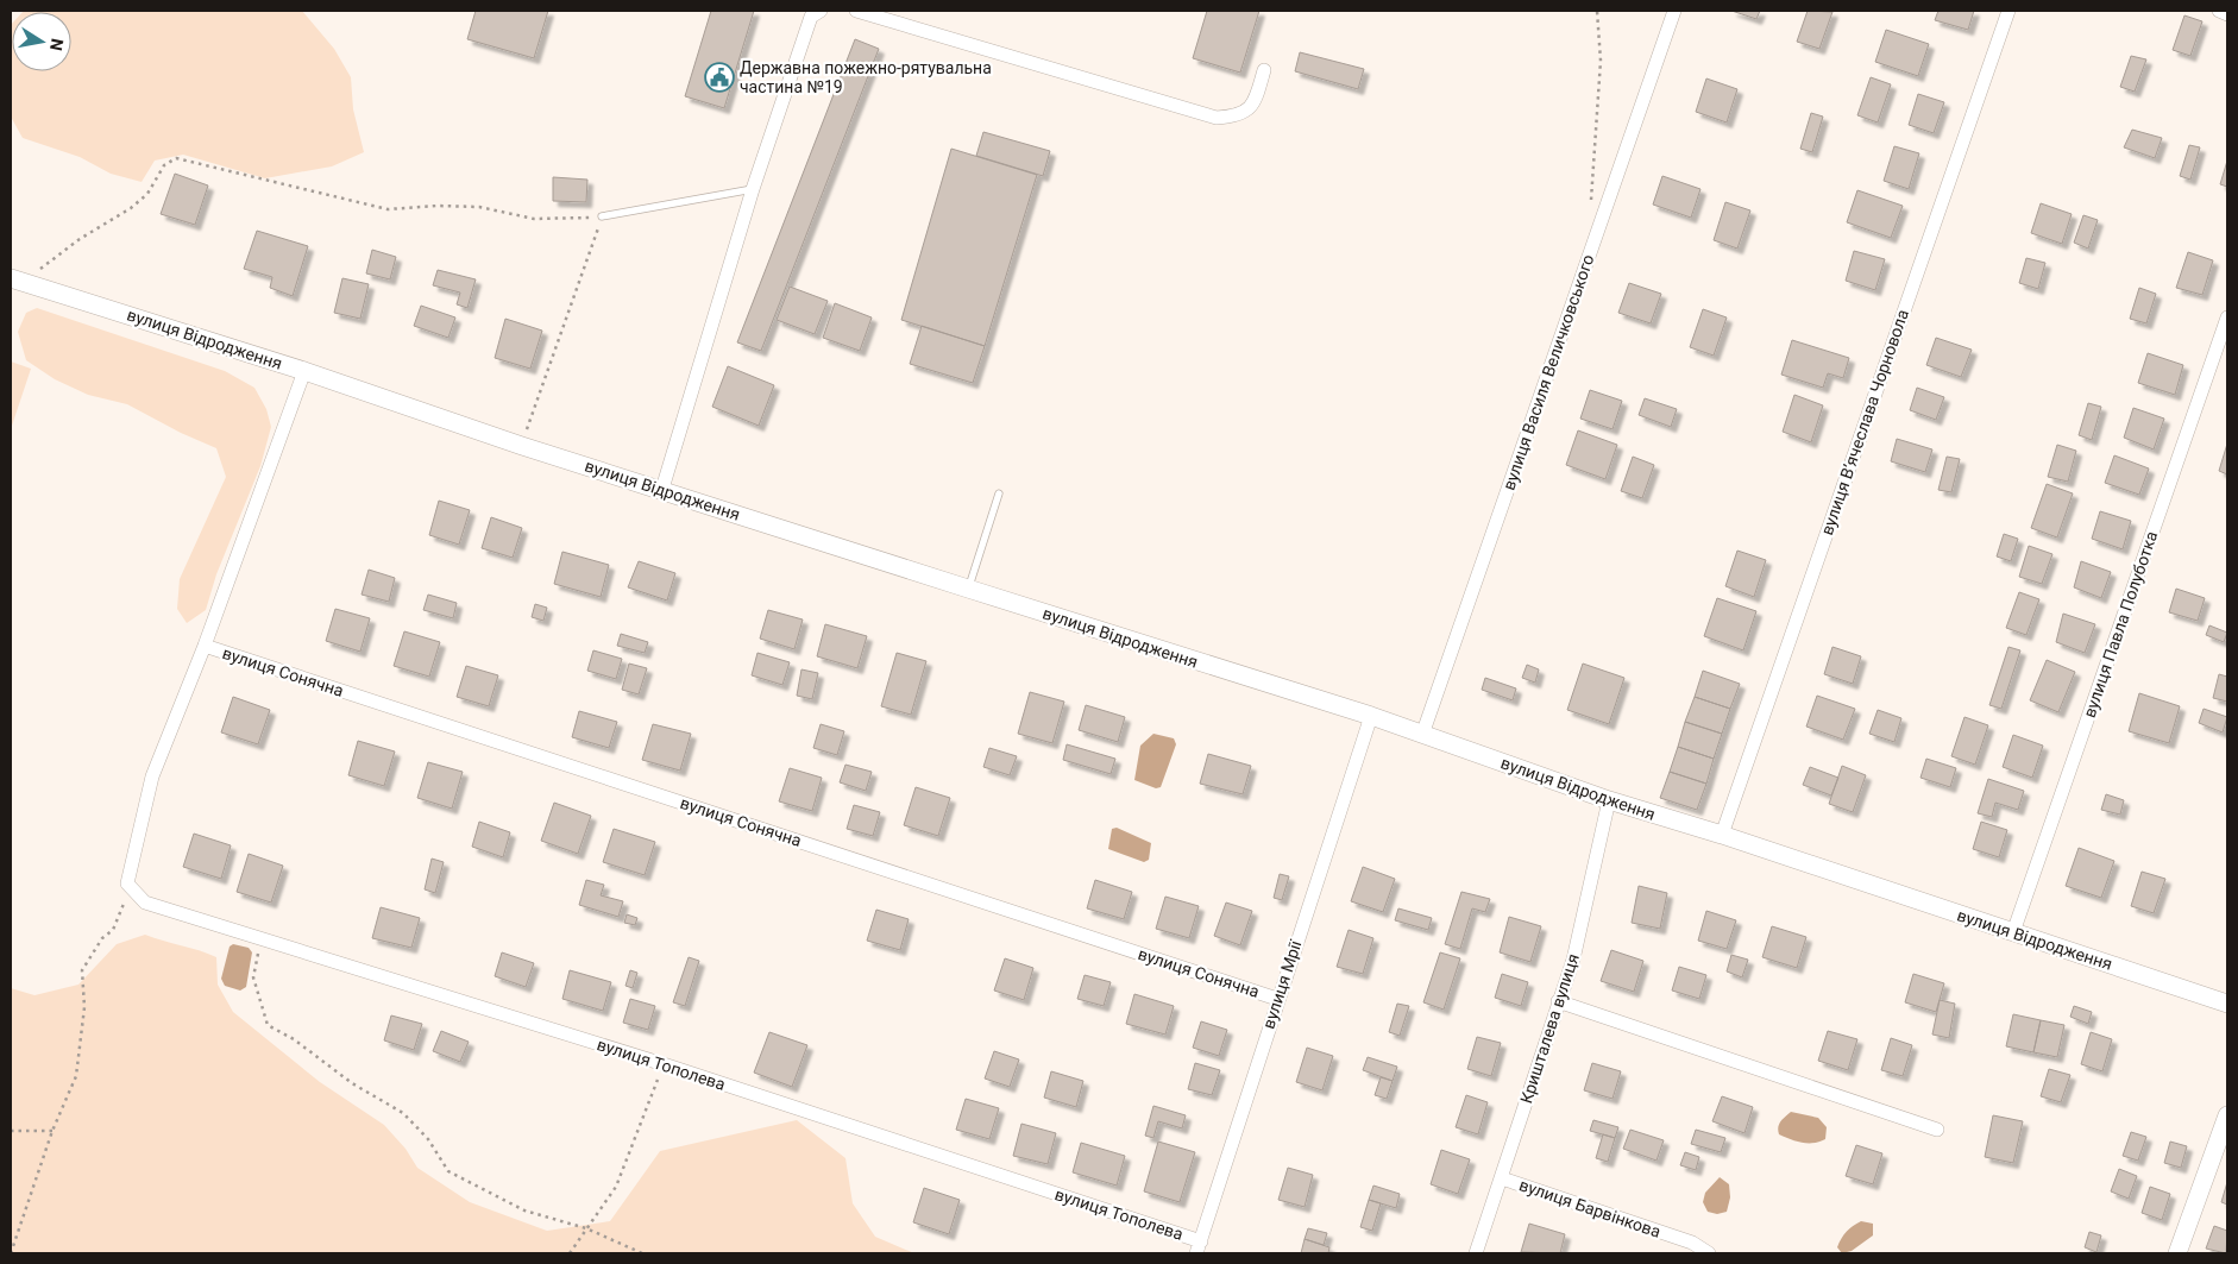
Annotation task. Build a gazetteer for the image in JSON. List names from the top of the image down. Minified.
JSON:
{"streets":{"street":["вулиця Відродження","вулиця Василя Величковського","вулиця Вʼячеслава Чорновола","вулиця Павла Полуботка","вулиця Сонячна","вулиця Мрії","Кришталева вулиця","вулиця Тополева","вулиця Барвінкова"]},"crossings":[["вулиця Відродження","вулиця Василя Величковського"],["вулиця Відродження","вулиця Вʼячеслава Чорновола"],["вулиця Відродження","вулиця Павла Полуботка"],["вулиця Відродження","вулиця Мрії"],["вулиця Відродження","Кришталева вулиця"],["вулиця Сонячна","вулиця Мрії"],["вулиця Мрії","вулиця Тополева"],["Кришталева вулиця","вулиця Барвінкова"]],"places":{"public building":["Державна пожежно-рятувальна частина №19"]},"north":"right"}
